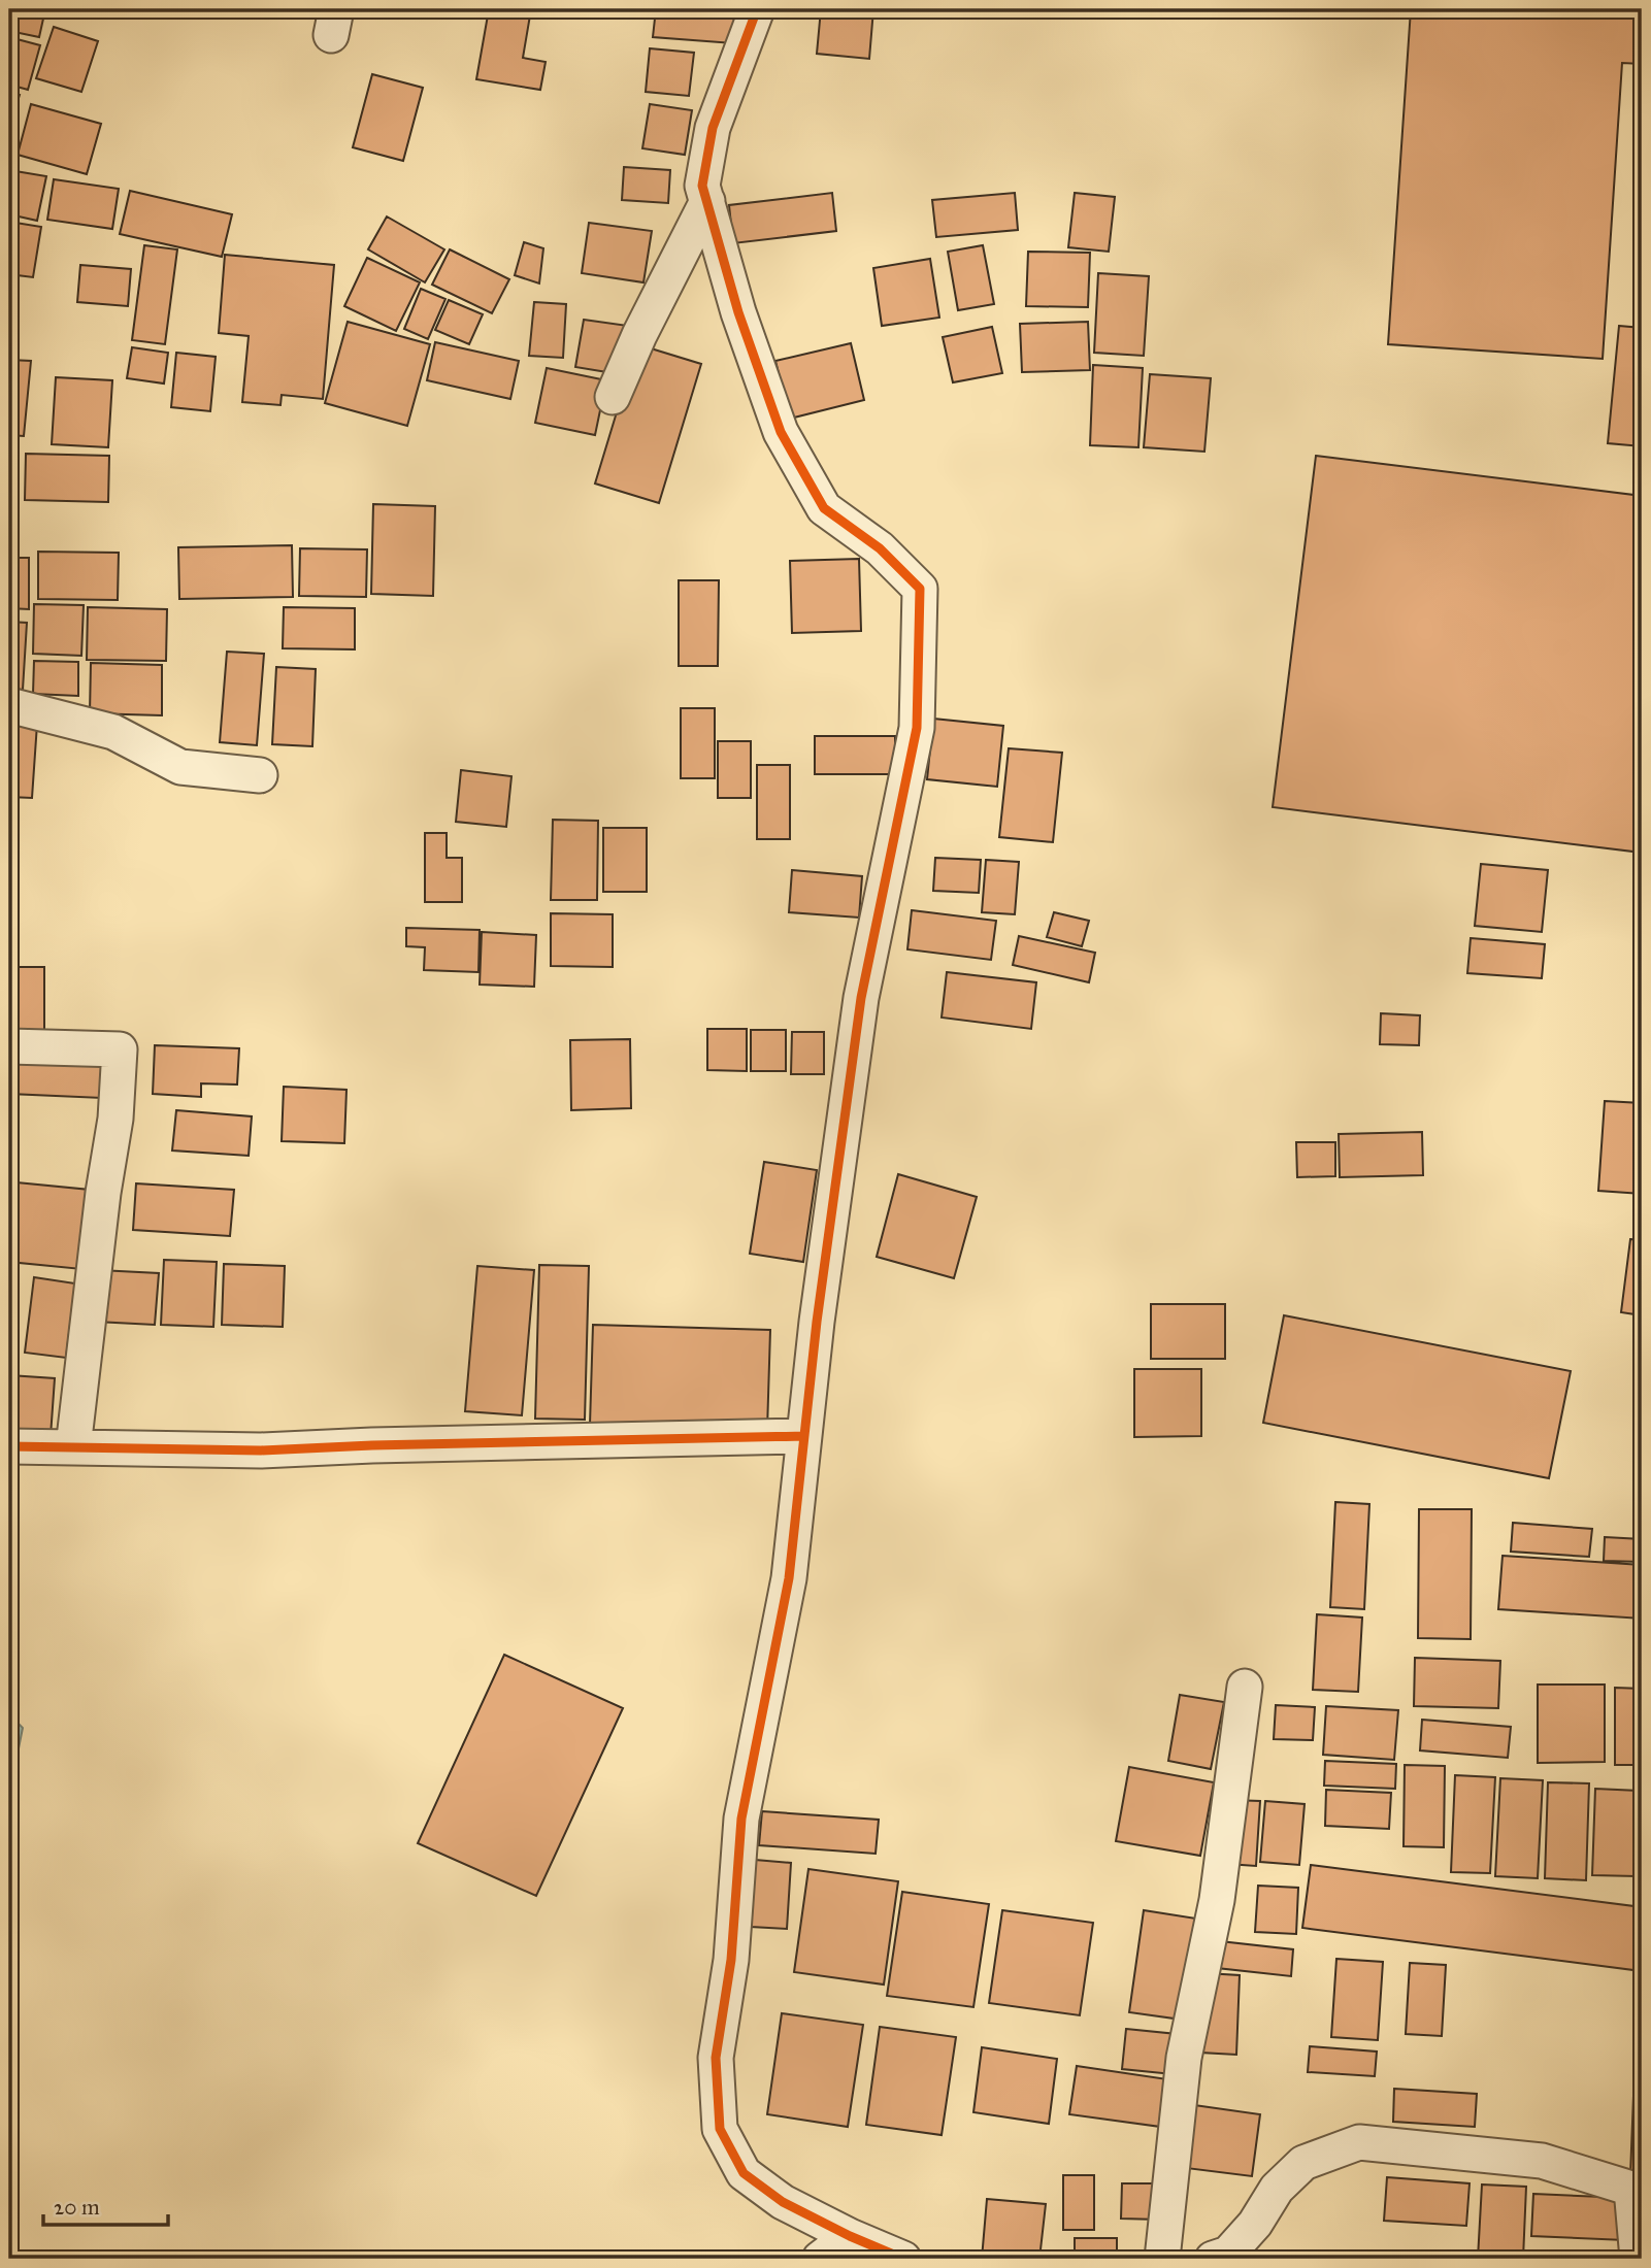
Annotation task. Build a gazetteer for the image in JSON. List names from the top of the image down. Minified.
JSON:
{"scale_bar":"20 m"}
